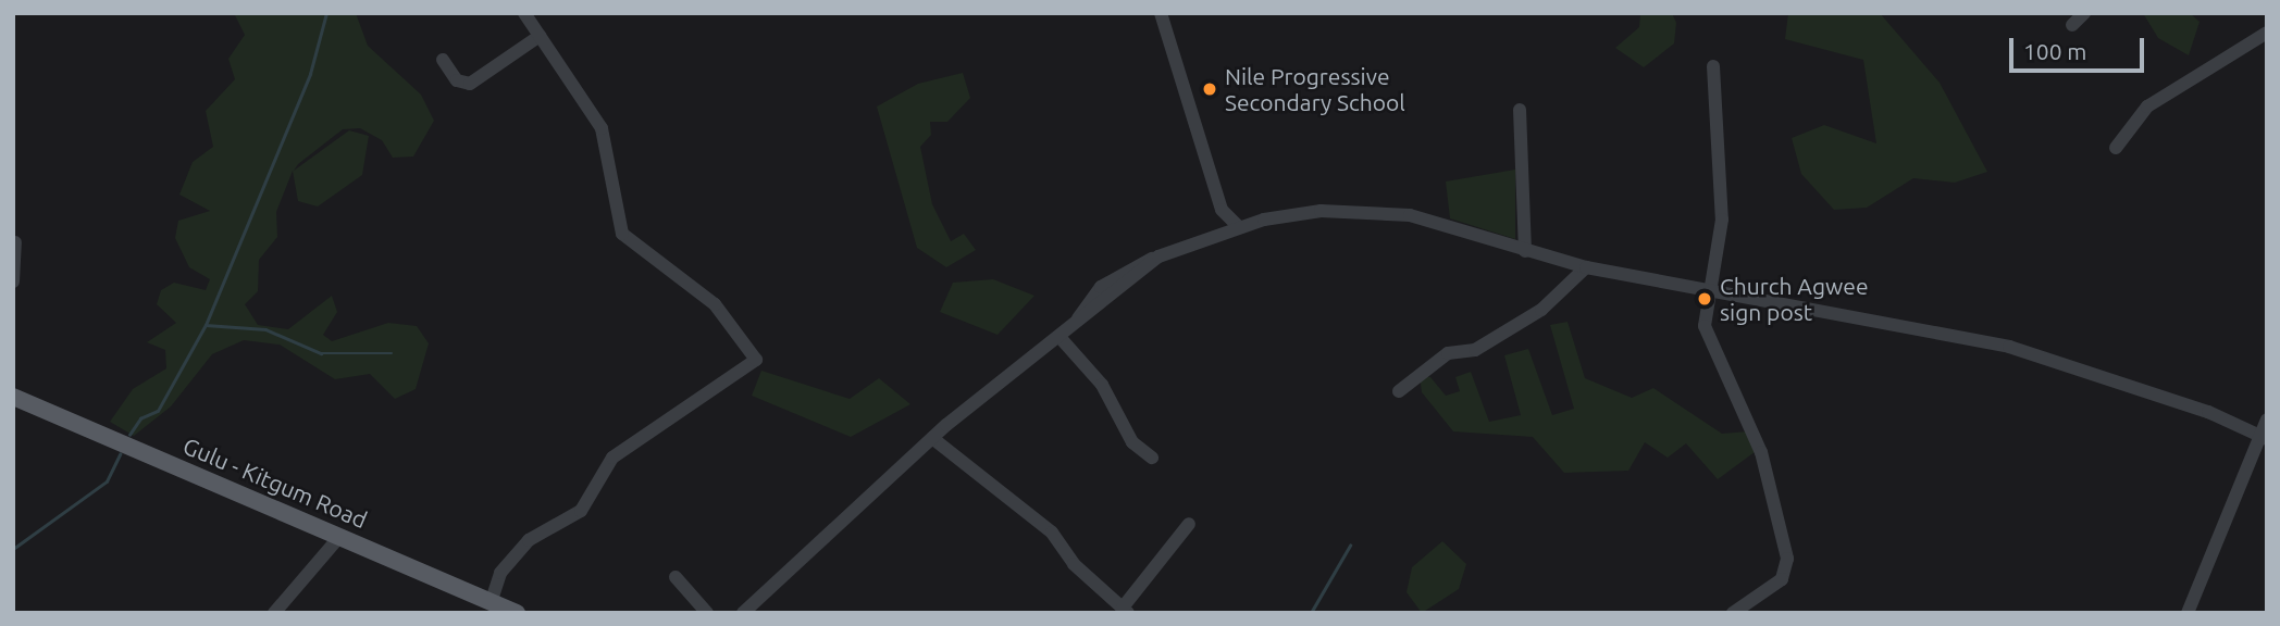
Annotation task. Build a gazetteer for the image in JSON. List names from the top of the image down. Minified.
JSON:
{"streets":{"main road":["Gulu - Kitgum Road"]},"places":["Nile Progressive Secondary School","Church Agwee sign post"],"scale_bar":"100 m"}
